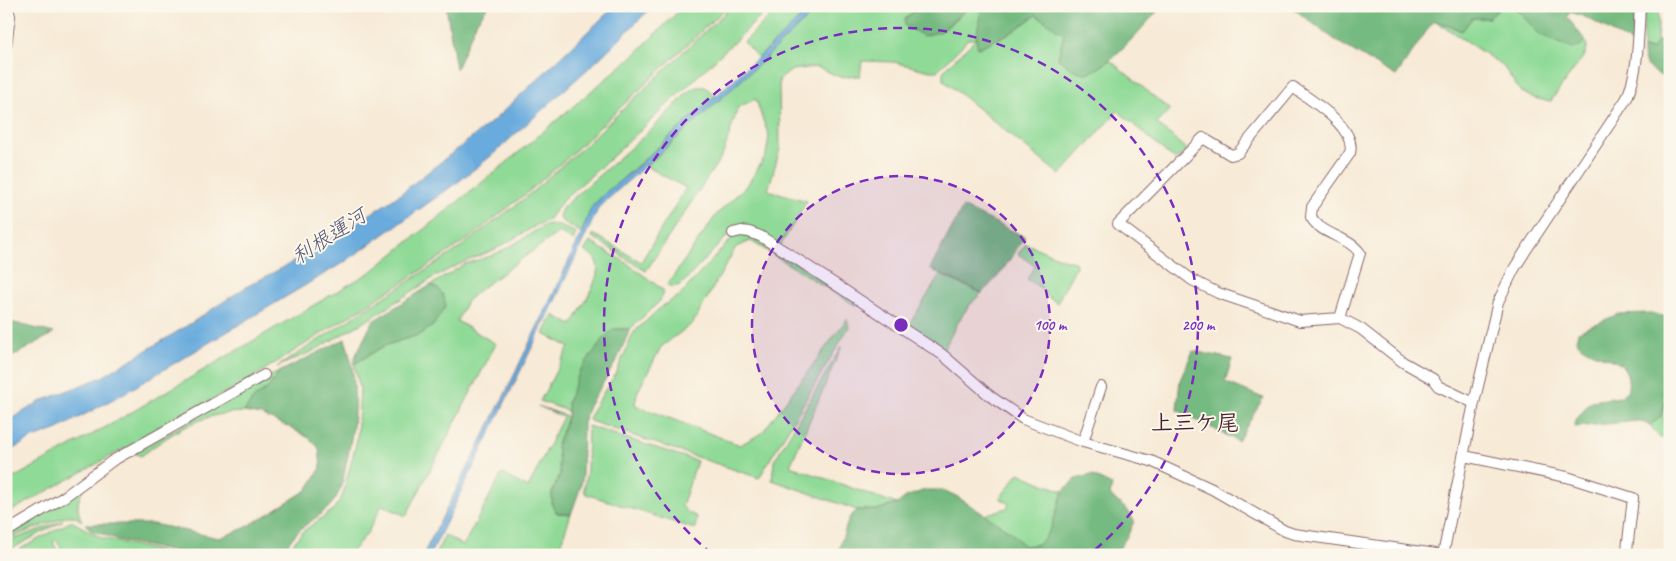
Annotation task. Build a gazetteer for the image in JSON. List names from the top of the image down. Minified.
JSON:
{"districts":["上三ケ尾"],"water":["利根運河"],"rings":["100 m","200 m"]}
